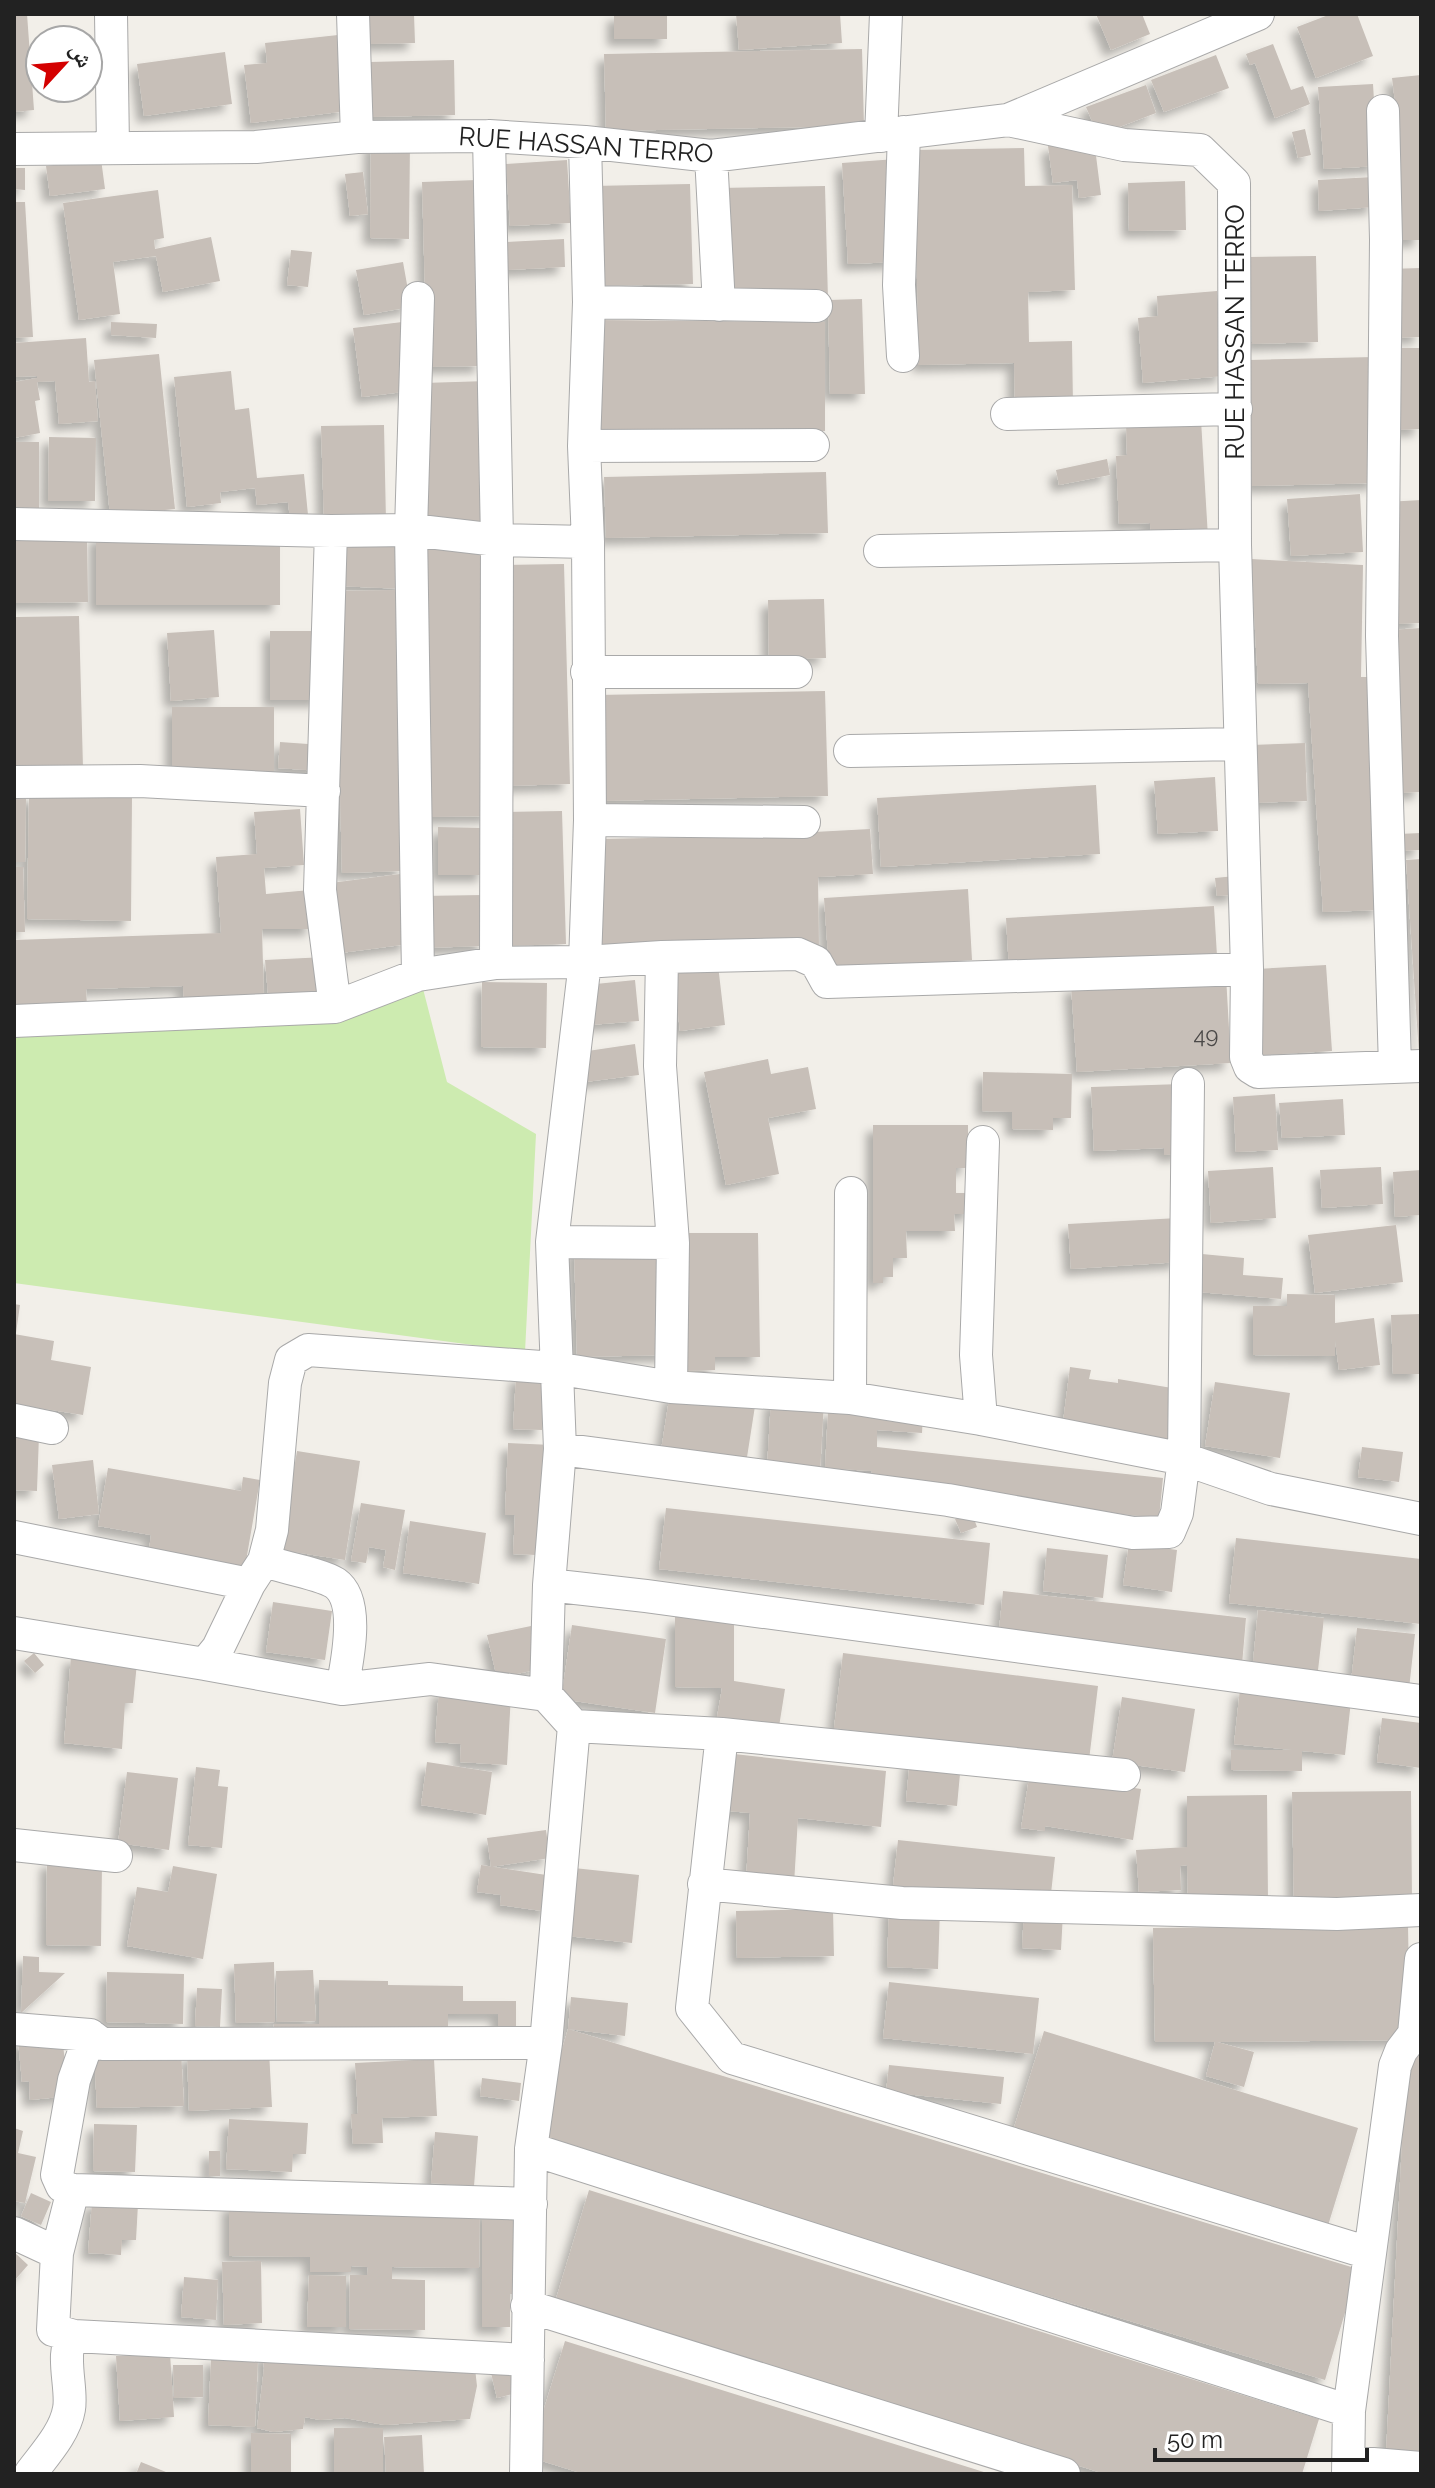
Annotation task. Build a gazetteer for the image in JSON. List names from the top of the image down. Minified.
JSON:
{"streets":{"street":["RUE HASSAN TERRO"]},"house_numbers":["49"],"scale_bar":"50 m","north":"top right"}
